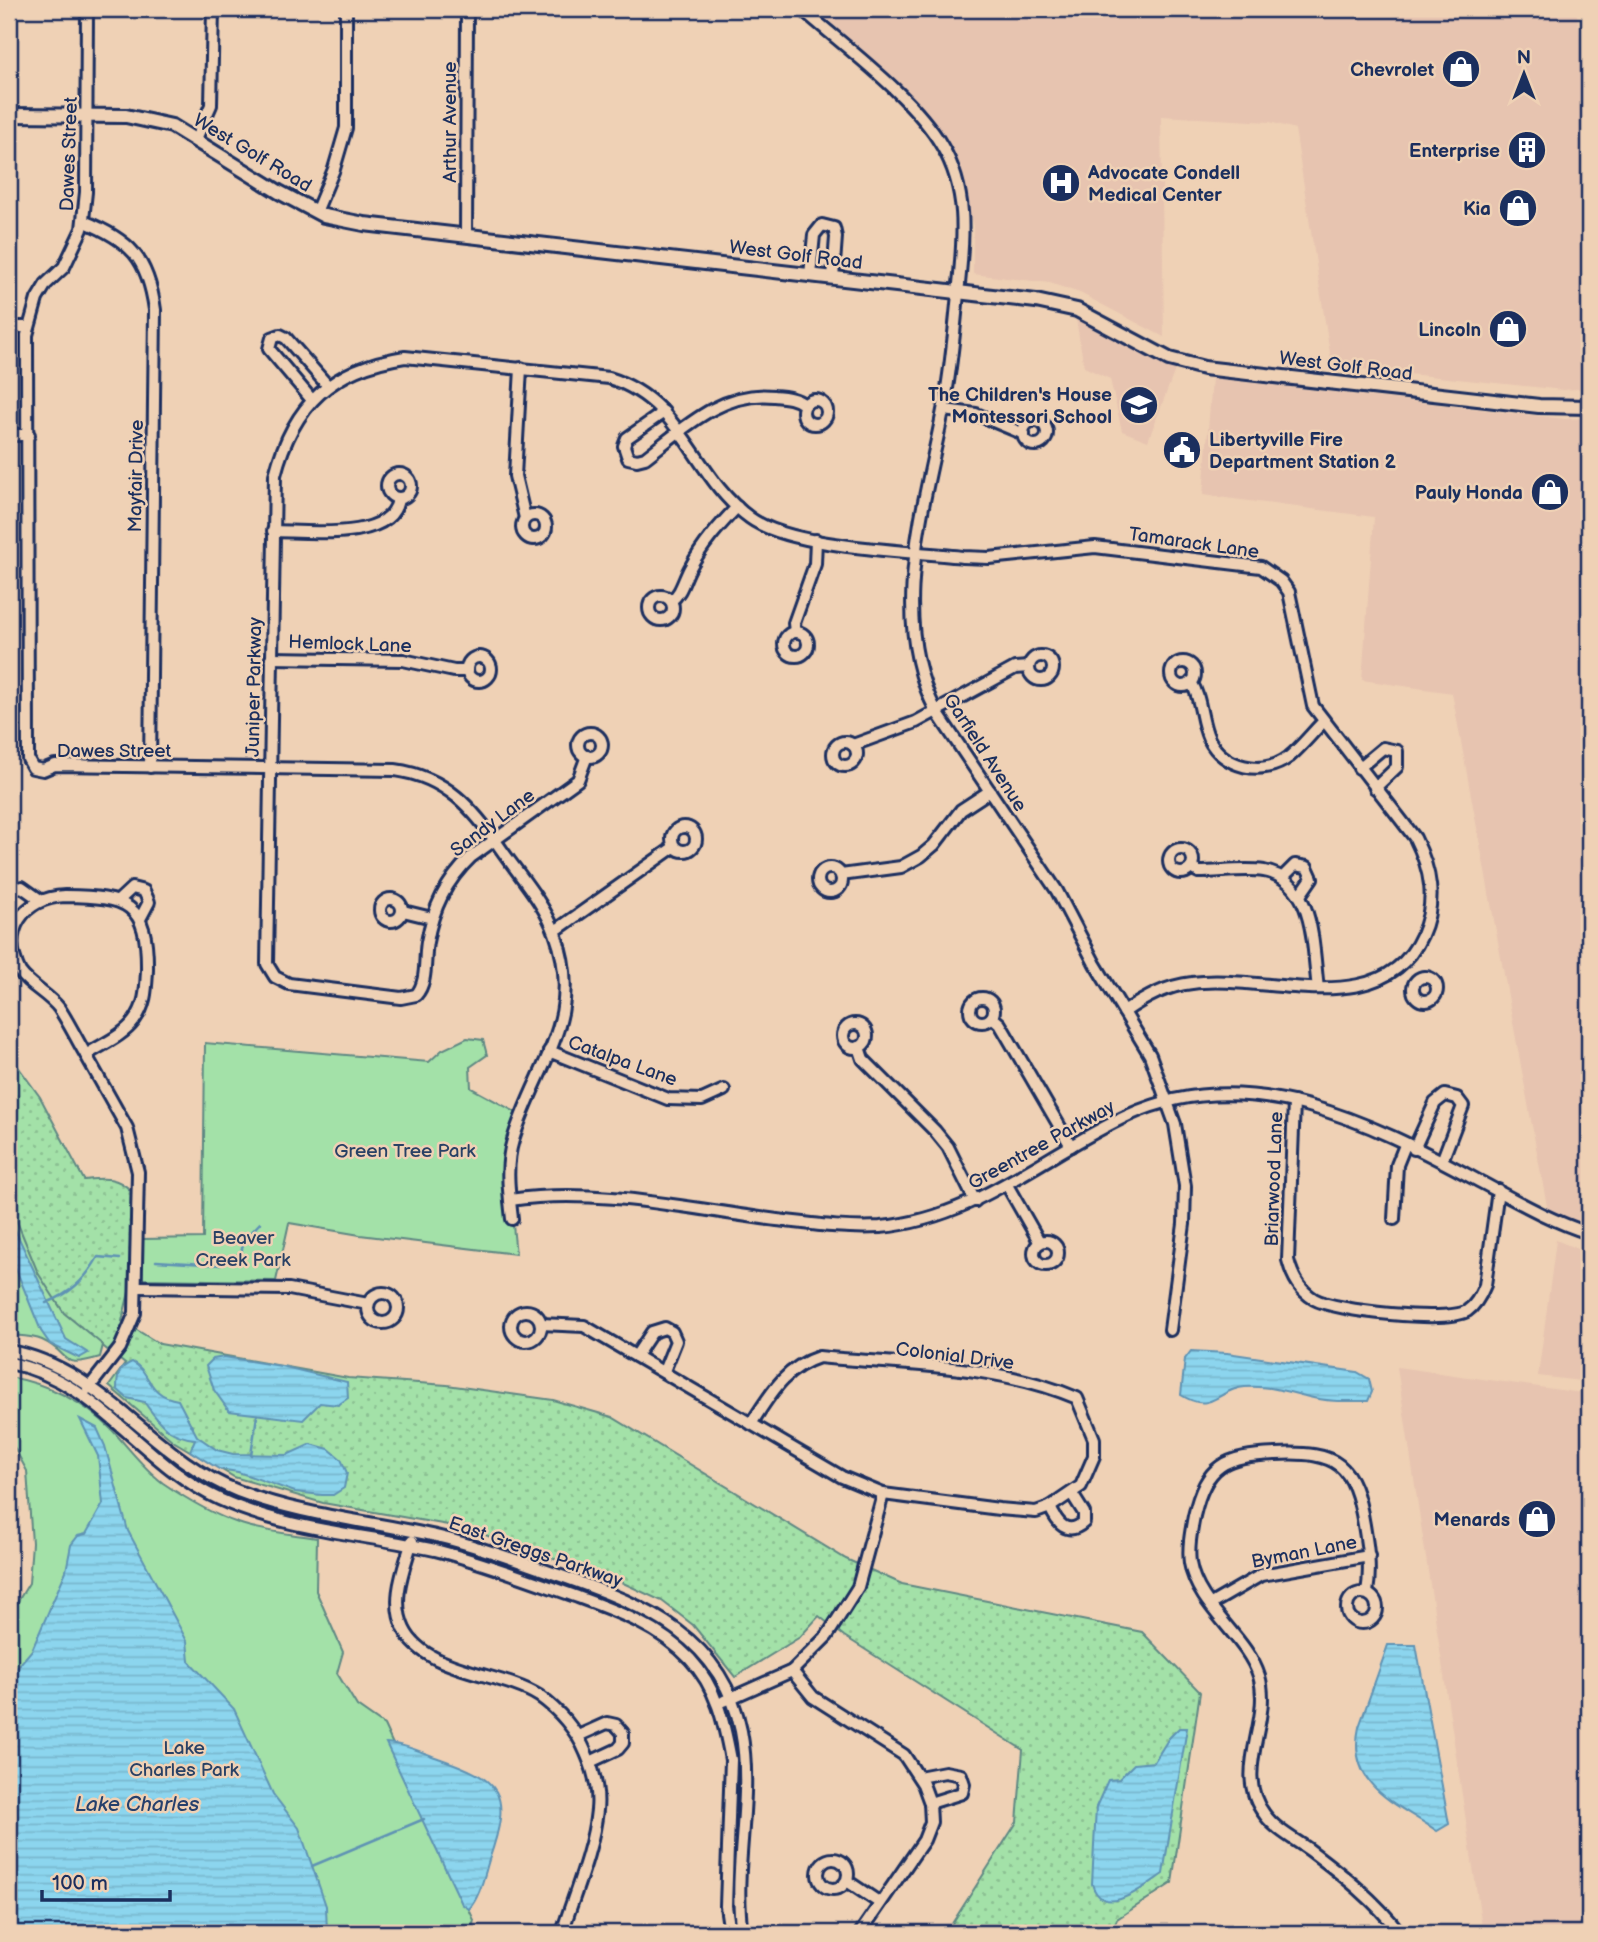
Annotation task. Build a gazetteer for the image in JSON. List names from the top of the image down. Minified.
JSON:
{"streets":{"street":["Arthur Avenue","West Golf Road","Dawes Street","Mayfair Drive","Tamarack Lane","Hemlock Lane","Juniper Parkway","Garfield Avenue","Sandy Lane","Catalpa Lane","Greentree Parkway","Briarwood Lane","Colonial Drive","East Greggs Parkway","Byman Lane"]},"crossings":[["Arthur Avenue","West Golf Road"],["West Golf Road","Dawes Street"],["West Golf Road","Garfield Avenue"],["Dawes Street","Mayfair Drive"],["Dawes Street","Juniper Parkway"],["Dawes Street","Sandy Lane"],["Dawes Street","Catalpa Lane"],["Dawes Street","Greentree Parkway"],["Tamarack Lane","Juniper Parkway"],["Tamarack Lane","Garfield Avenue"],["Hemlock Lane","Juniper Parkway"],["Juniper Parkway","Garfield Avenue"],["Juniper Parkway","Sandy Lane"],["Garfield Avenue","Greentree Parkway"],["Greentree Parkway","Briarwood Lane"]],"water":["Lake Charles"],"parks":["Green Tree Park","Beaver Creek Park","Lake Charles Park"],"places":{"shop":["Chevrolet","Kia","Lincoln","Pauly Honda","Menards"],"building":["Enterprise"],"hospital":["Advocate Condell Medical Center"],"school or university":["The Children's House Montessori School"],"public building":["Libertyville Fire Department Station 2"]},"scale_bar":"100 m","north":"top"}
